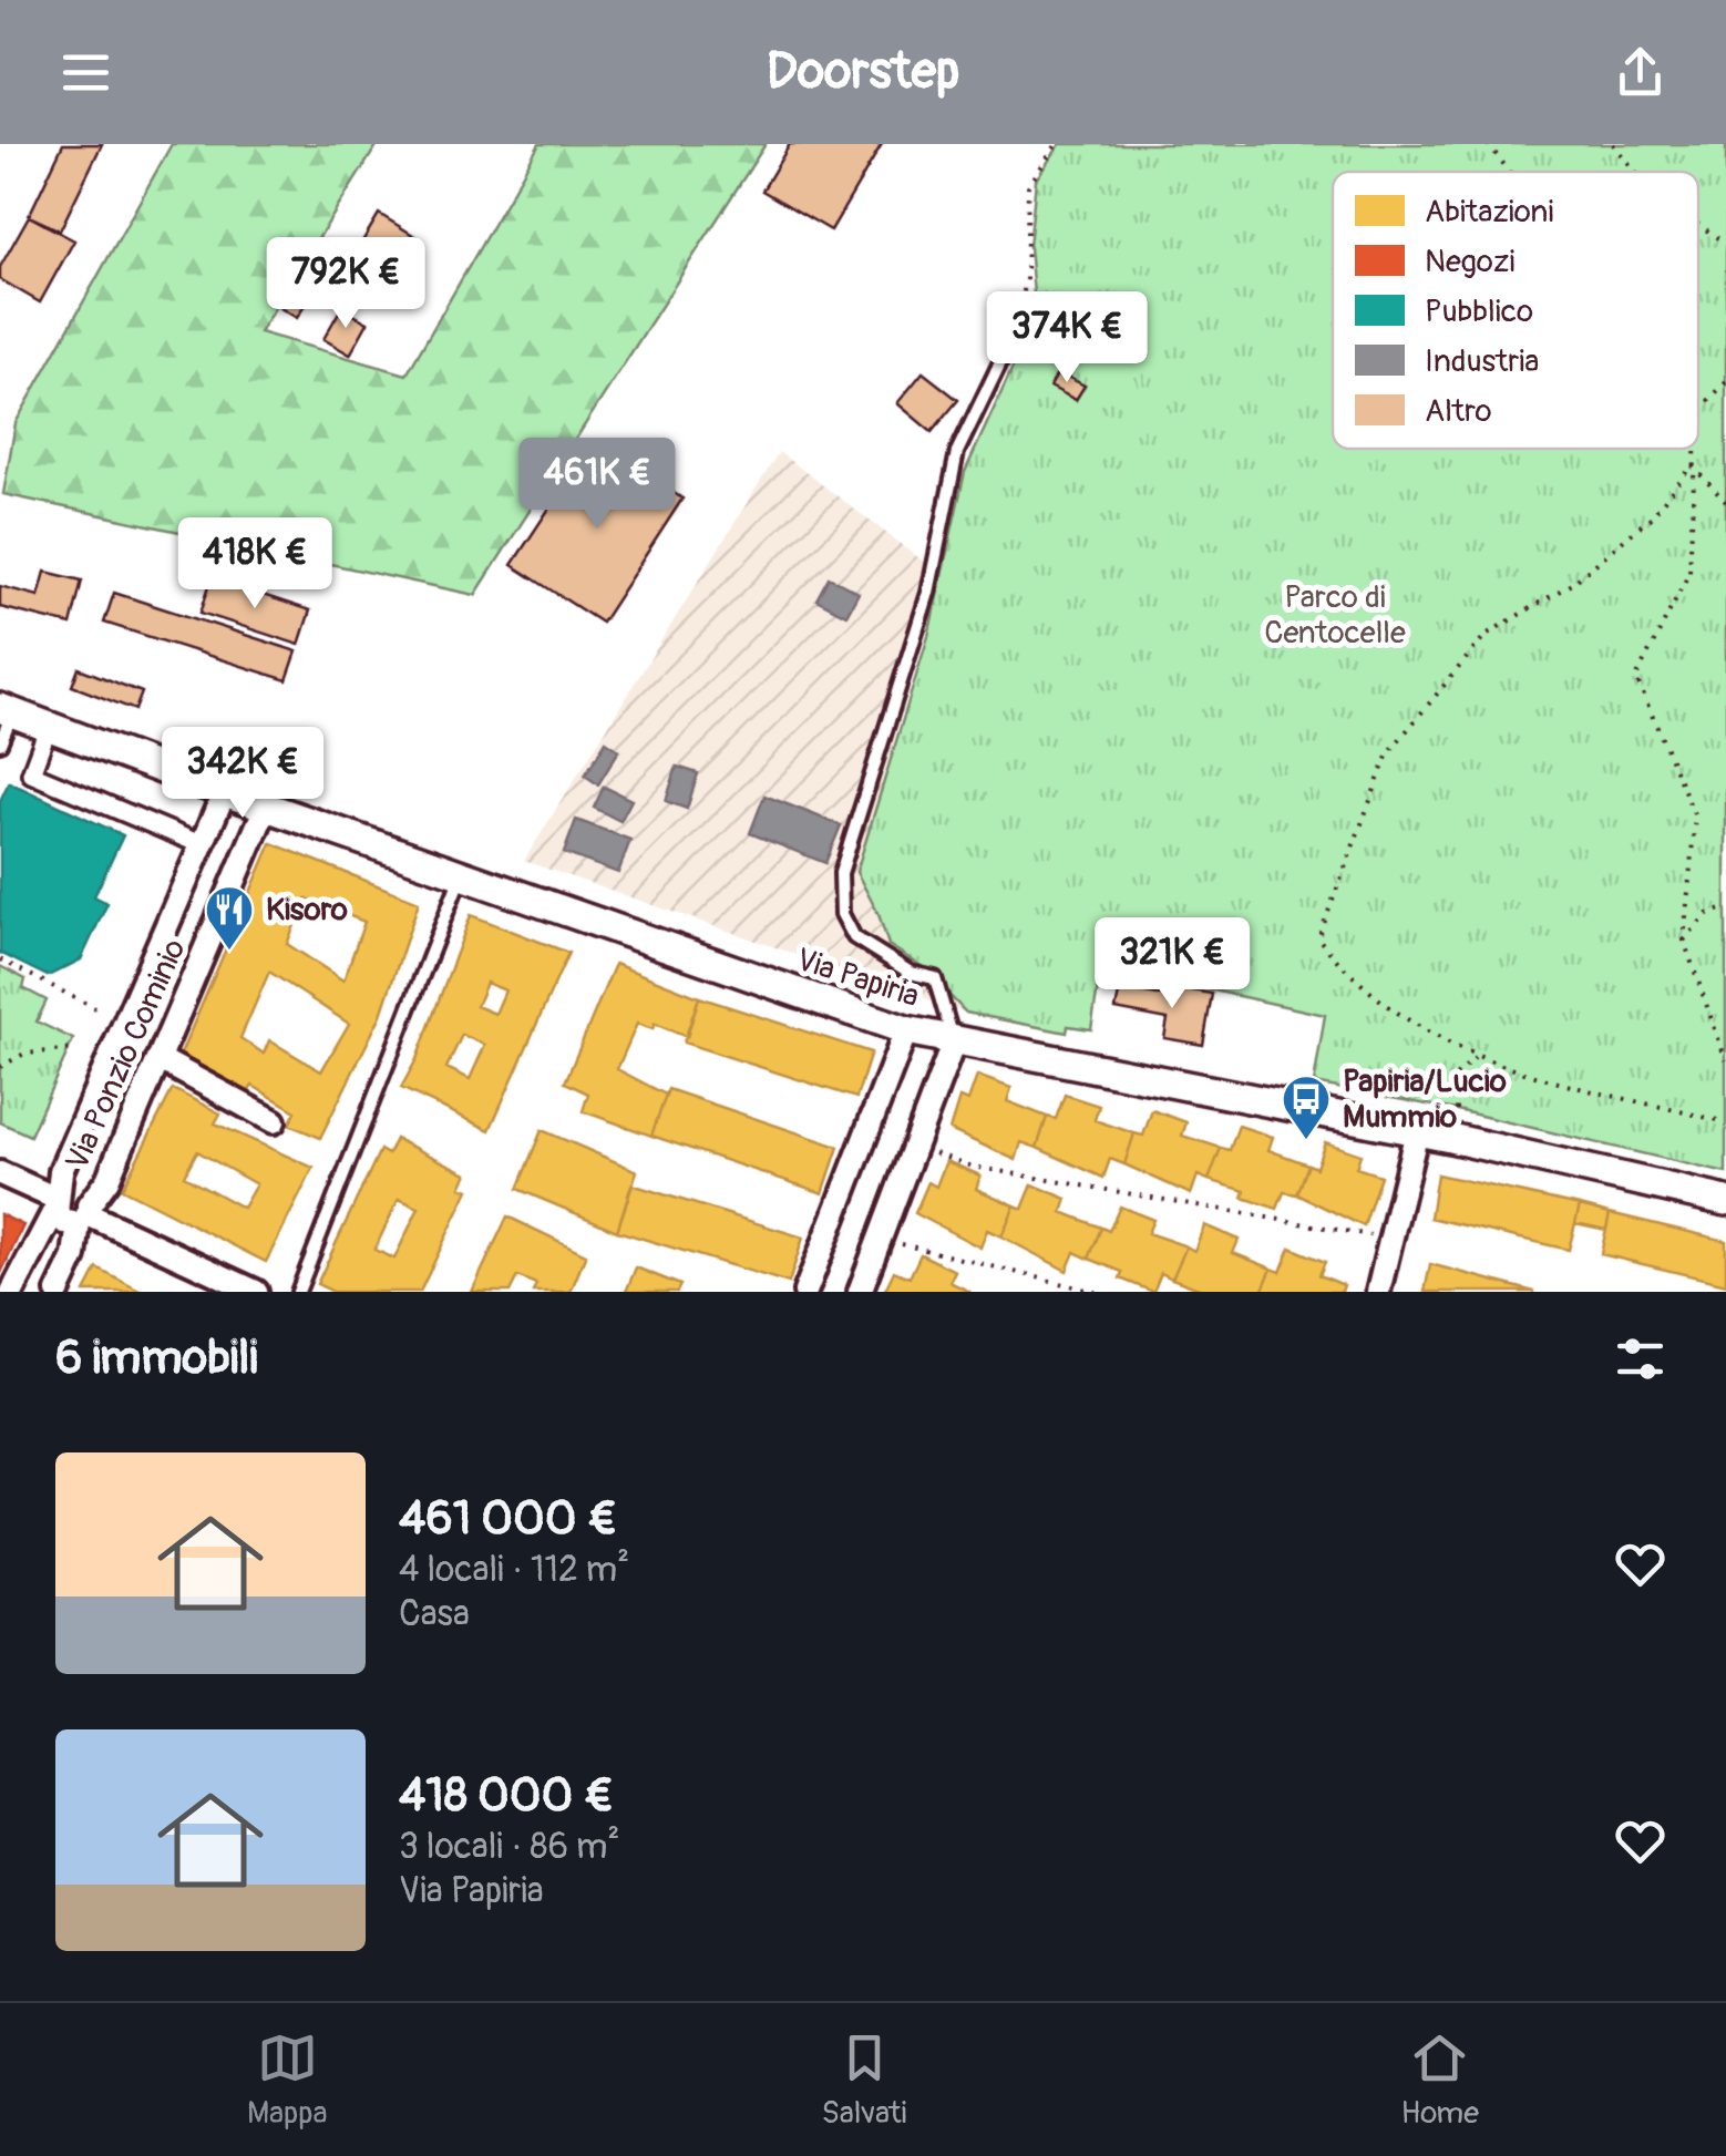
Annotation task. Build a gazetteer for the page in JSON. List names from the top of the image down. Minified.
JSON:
{"streets":{"street":["Via Papiria","Via Ponzio Cominio"]},"crossings":[["Via Papiria","Via Ponzio Cominio"]],"parks":["Parco di Centocelle"],"places":{"restaurant":["Kisoro"],"bus stop":["Papiria/Lucio Mummio"]},"legend":["Abitazioni","Negozi","Pubblico","Industria","Altro"],"page":{"header":"Doorstep","price":["792K €","374K €","461K €","418K €","342K €","321K €"],"heading":"6 immobili","list":[{"name":"461 000 €","note":"4 locali · 112 m² · Casa"},{"name":"418 000 €","note":"3 locali · 86 m² · Via Papiria"}],"tabs":["Mappa","Salvati","Home"]}}
